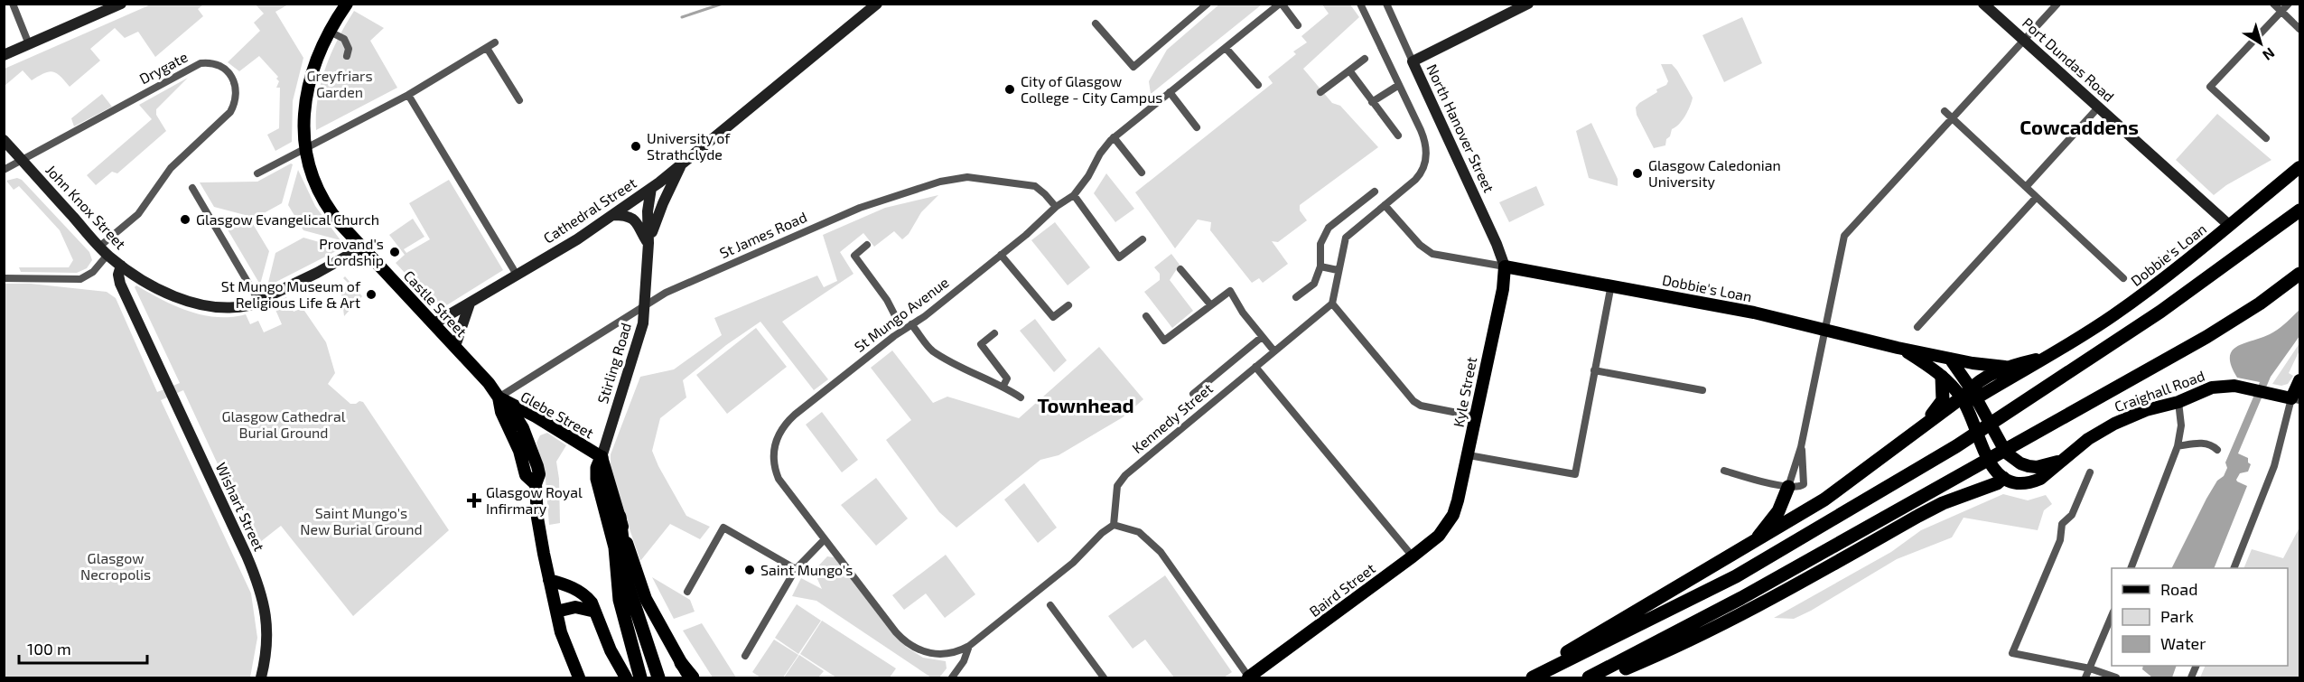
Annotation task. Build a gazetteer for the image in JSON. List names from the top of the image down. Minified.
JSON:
{"streets":{"main road":["Dobbie's Loan","Castle Street","Craighall Road","Kyle Street","Glebe Street","Baird Street"],"street":["Port Dundas Road","Drygate","North Hanover Street","John Knox Street","Cathedral Street","St James Road","St Mungo Avenue","Stirling Road","Kennedy Street","Wishart Street"]},"crossings":[["Port Dundas Road","Dobbie's Loan"],["Drygate","John Knox Street"],["North Hanover Street","Dobbie's Loan"],["North Hanover Street","Kyle Street"],["John Knox Street","Castle Street"],["John Knox Street","Wishart Street"],["Cathedral Street","Castle Street"],["Cathedral Street","Stirling Road"],["St James Road","Castle Street"],["St James Road","St Mungo Avenue"],["St James Road","Stirling Road"],["St James Road","Glebe Street"],["Dobbie's Loan","Kyle Street"],["Castle Street","Glebe Street"],["Stirling Road","Glebe Street"],["Kyle Street","Baird Street"]],"districts":["Cowcaddens","Townhead"],"parks":["Greyfriars Garden","Glasgow Cathedral Burial Ground","Saint Mungo's New Burial Ground","Glasgow Necropolis"],"places":{"other":["City of Glasgow College - City Campus","University of Strathclyde","Glasgow Caledonian University","Glasgow Evangelical Church","Provand's Lordship","St Mungo Museum of Religious Life & Art","Saint Mungo's"],"health":["Glasgow Royal Infirmary"]},"legend":["Road","Park","Water"],"scale_bar":"100 m","north":"bottom right"}
